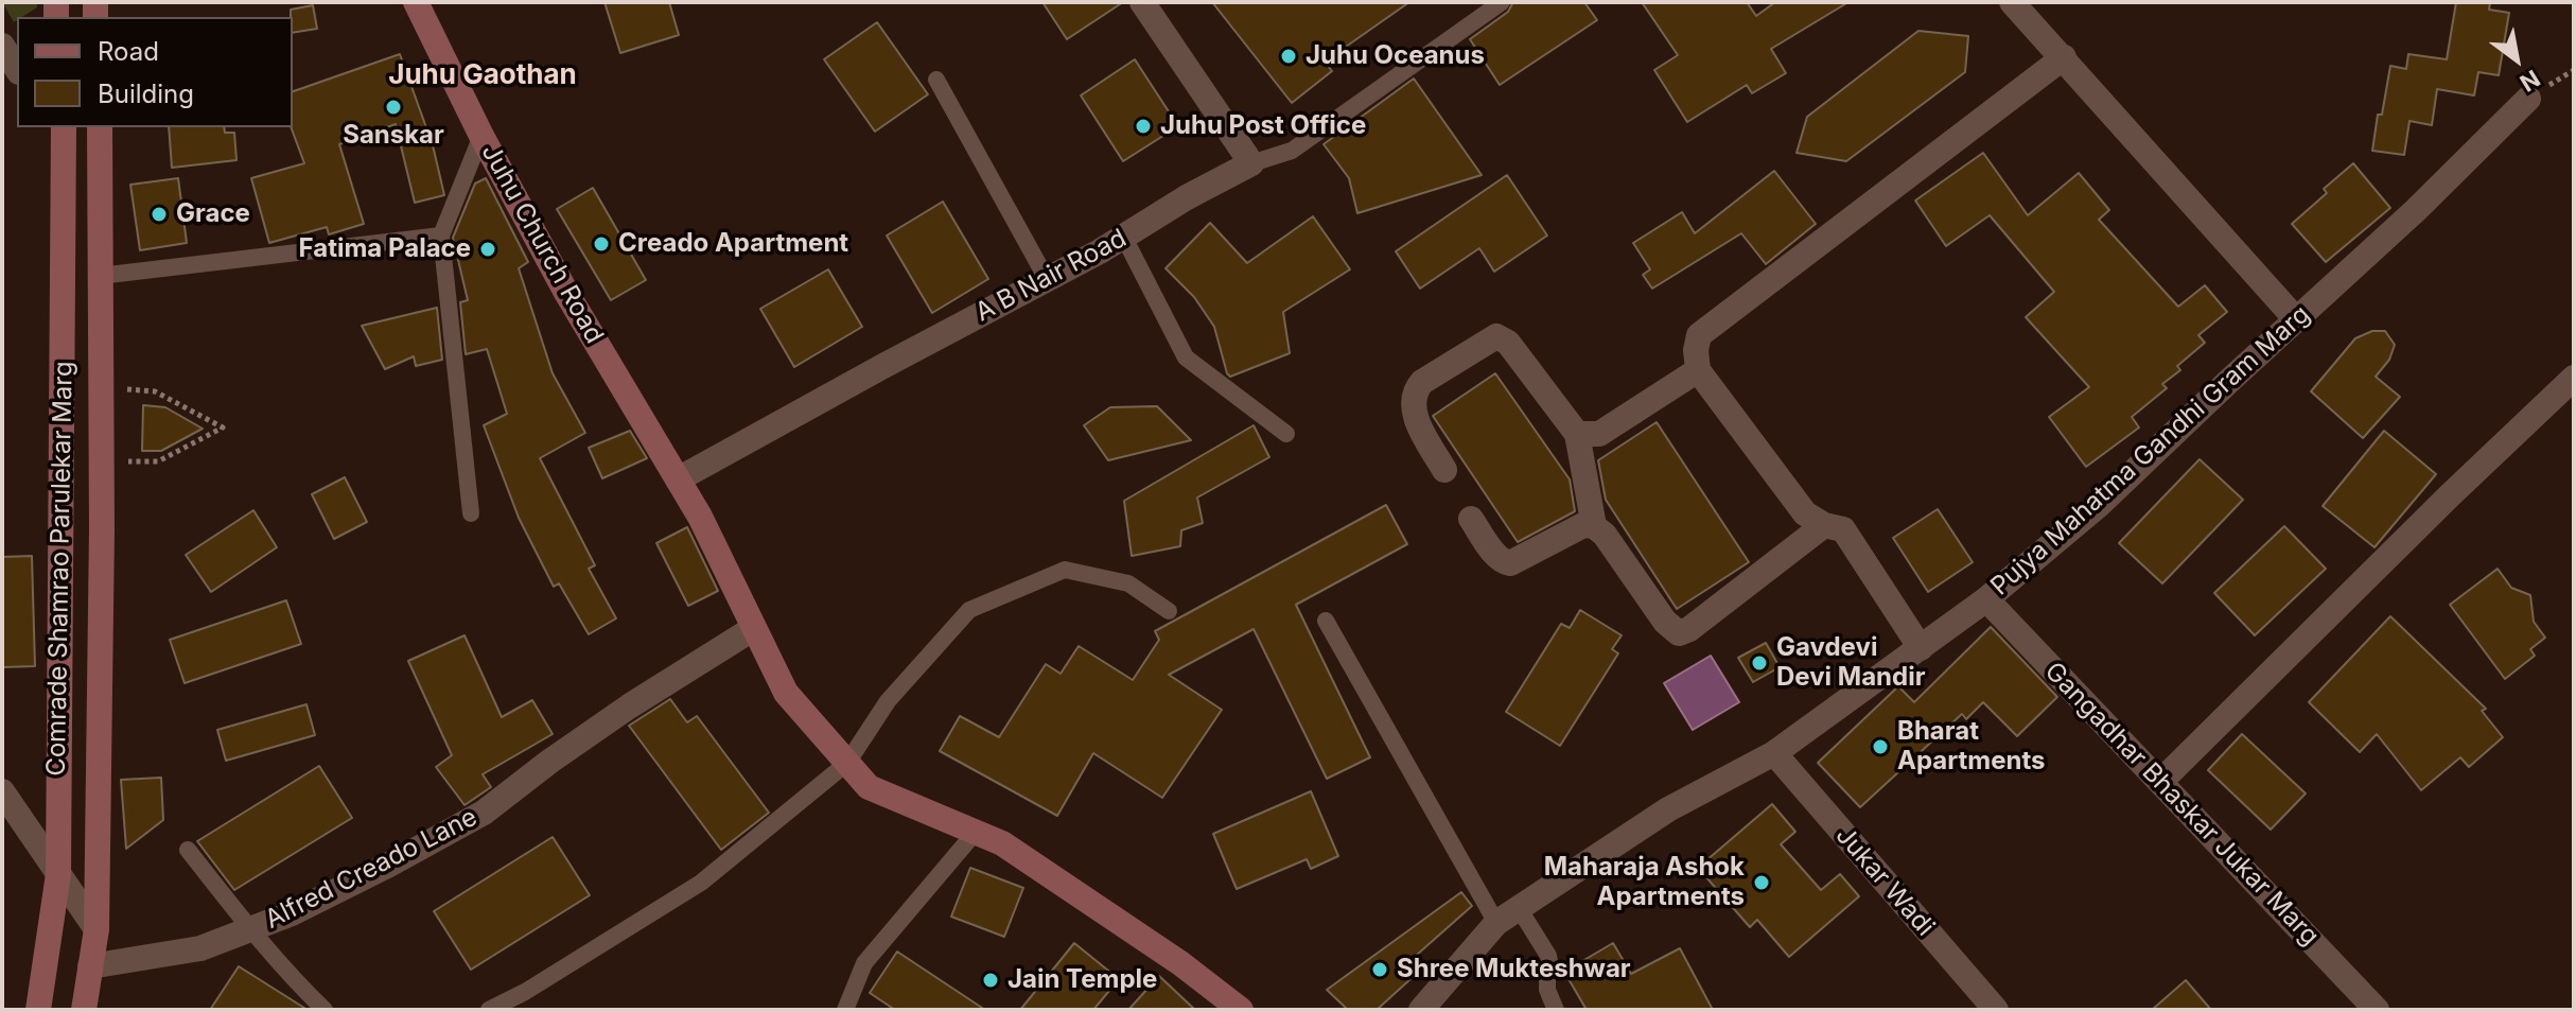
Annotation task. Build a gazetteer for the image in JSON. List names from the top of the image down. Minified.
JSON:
{"streets":{"street":["Juhu Church Road","A B Nair Road","Pujya Mahatma Gandhi Gram Marg","Comrade Shamrao Parulekar Marg","Gangadhar Bhaskar Jukar Marg","Alfred Creado Lane","Jukar Wadi"]},"crossings":[["Juhu Church Road","A B Nair Road"],["Juhu Church Road","Alfred Creado Lane"],["Pujya Mahatma Gandhi Gram Marg","Gangadhar Bhaskar Jukar Marg"],["Pujya Mahatma Gandhi Gram Marg","Jukar Wadi"],["Comrade Shamrao Parulekar Marg","Alfred Creado Lane"]],"districts":["Juhu Gaothan"],"places":["Juhu Oceanus","Sanskar","Juhu Post Office","Grace","Creado Apartment","Fatima Palace","Gavdevi Devi Mandir","Bharat Apartments","Maharaja Ashok Apartments","Shree Mukteshwar","Jain Temple"],"legend":["Road","Building"],"north":"bottom right"}
